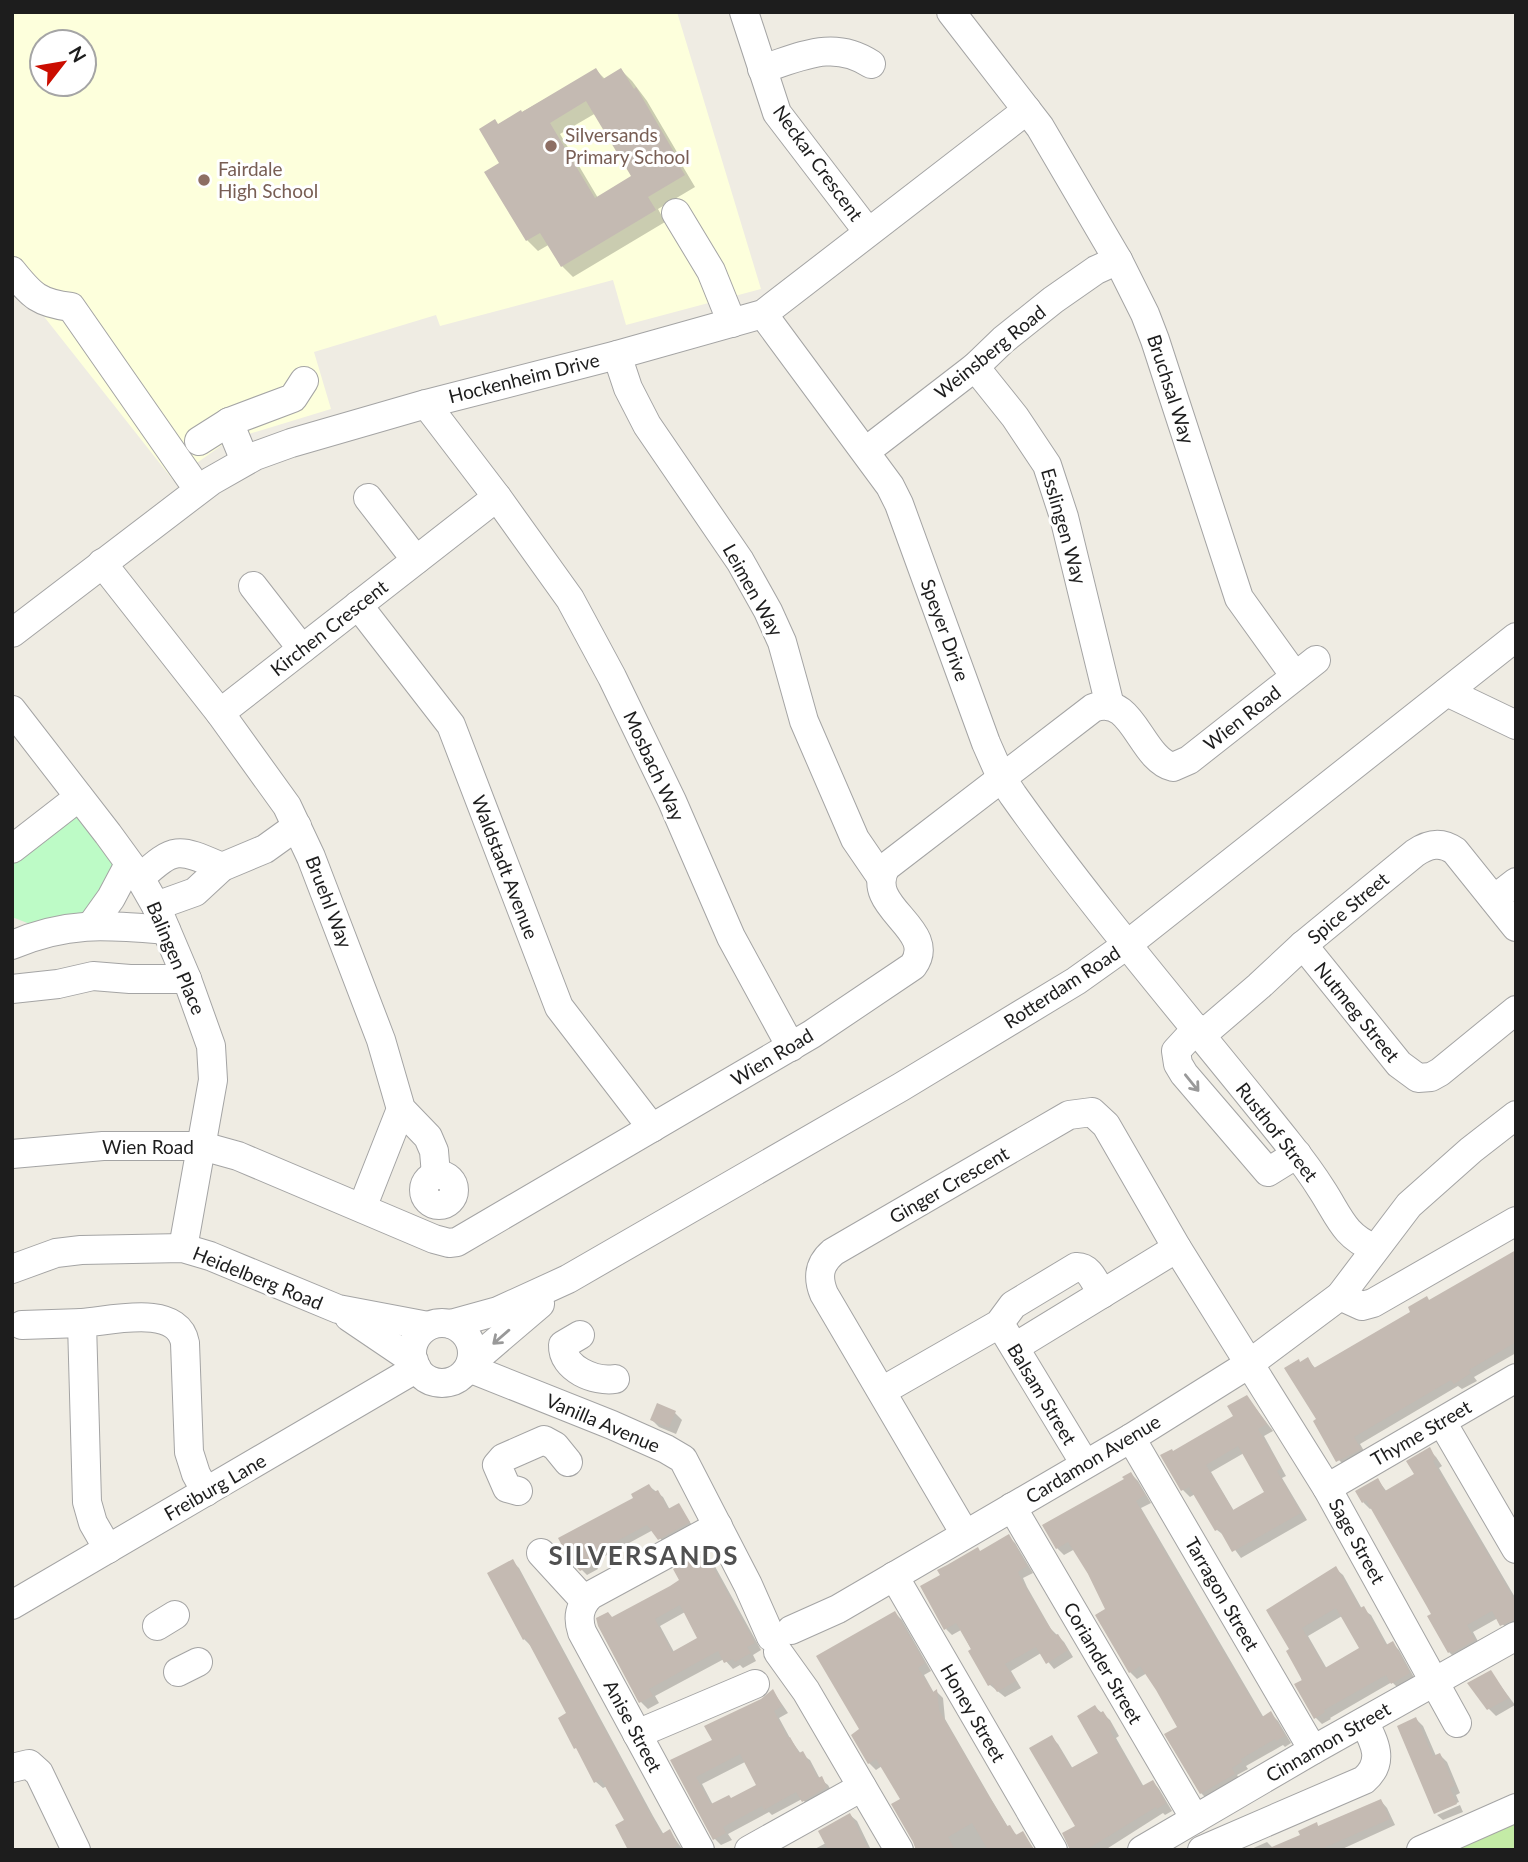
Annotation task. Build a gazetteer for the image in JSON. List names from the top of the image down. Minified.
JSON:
{"streets":{"street":["Neckar Crescent","Weinsberg Road","Hockenheim Drive","Bruchsal Way","Esslingen Way","Leimen Way","Kirchen Crescent","Speyer Drive","Wien Road","Mosbach Way","Waldstadt Avenue","Bruehl Way","Spice Street","Balingen Place","Rotterdam Road","Nutmeg Street","Rusthof Street","Ginger Crescent","Heidelberg Road","Balsam Street","Vanilla Avenue","Thyme Street","Cardamon Avenue","Freiburg Lane","Sage Street","Tarragon Street","Coriander Street","Honey Street","Anise Street","Cinnamon Street"]},"crossings":[["Neckar Crescent","Hockenheim Drive"],["Weinsberg Road","Bruchsal Way"],["Weinsberg Road","Esslingen Way"],["Weinsberg Road","Speyer Drive"],["Hockenheim Drive","Bruchsal Way"],["Hockenheim Drive","Leimen Way"],["Hockenheim Drive","Speyer Drive"],["Bruchsal Way","Wien Road"],["Esslingen Way","Wien Road"],["Leimen Way","Wien Road"],["Kirchen Crescent","Mosbach Way"],["Kirchen Crescent","Waldstadt Avenue"],["Kirchen Crescent","Bruehl Way"],["Speyer Drive","Rotterdam Road"],["Speyer Drive","Rusthof Street"],["Wien Road","Mosbach Way"],["Wien Road","Waldstadt Avenue"],["Wien Road","Balingen Place"],["Spice Street","Nutmeg Street"],["Spice Street","Rusthof Street"],["Balingen Place","Heidelberg Road"],["Rotterdam Road","Rusthof Street"],["Rotterdam Road","Heidelberg Road"],["Rotterdam Road","Vanilla Avenue"],["Rotterdam Road","Freiburg Lane"],["Rusthof Street","Cardamon Avenue"],["Ginger Crescent","Cardamon Avenue"],["Ginger Crescent","Sage Street"],["Heidelberg Road","Vanilla Avenue"],["Heidelberg Road","Freiburg Lane"],["Balsam Street","Cardamon Avenue"],["Vanilla Avenue","Cardamon Avenue"],["Vanilla Avenue","Freiburg Lane"],["Thyme Street","Sage Street"],["Cardamon Avenue","Sage Street"],["Cardamon Avenue","Tarragon Street"],["Cardamon Avenue","Coriander Street"],["Cardamon Avenue","Honey Street"],["Sage Street","Cinnamon Street"],["Tarragon Street","Cinnamon Street"],["Coriander Street","Cinnamon Street"]],"districts":["SILVERSANDS"],"places":["Silversands Primary School","Fairdale High School"],"north":"top right"}
